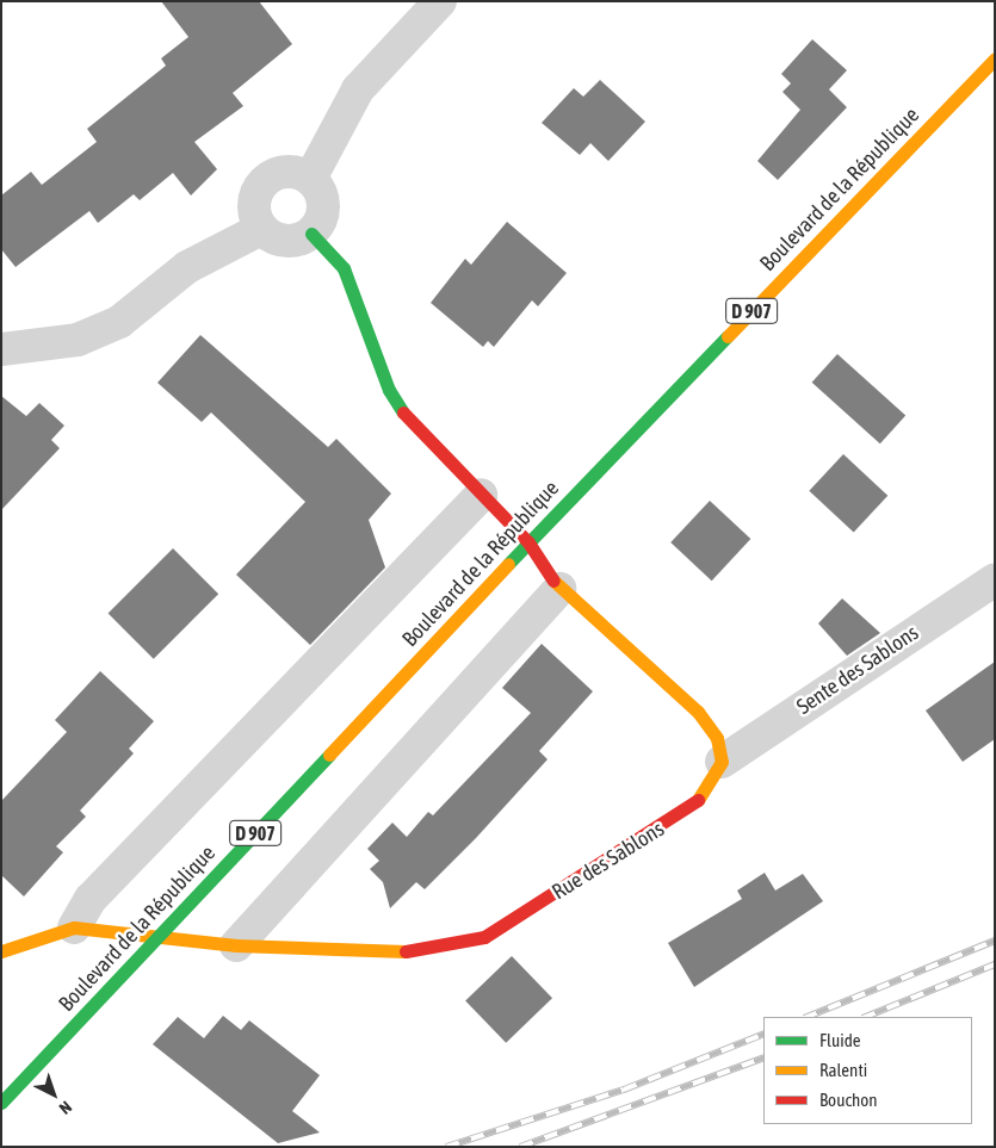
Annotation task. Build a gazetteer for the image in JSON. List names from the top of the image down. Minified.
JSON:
{"streets":{"street":["Boulevard de la République","D 907","Sente des Sablons","Rue des Sablons"]},"crossings":[["Sente des Sablons","Rue des Sablons"]],"legend":["Fluide","Ralenti","Bouchon"],"north":"bottom right"}
